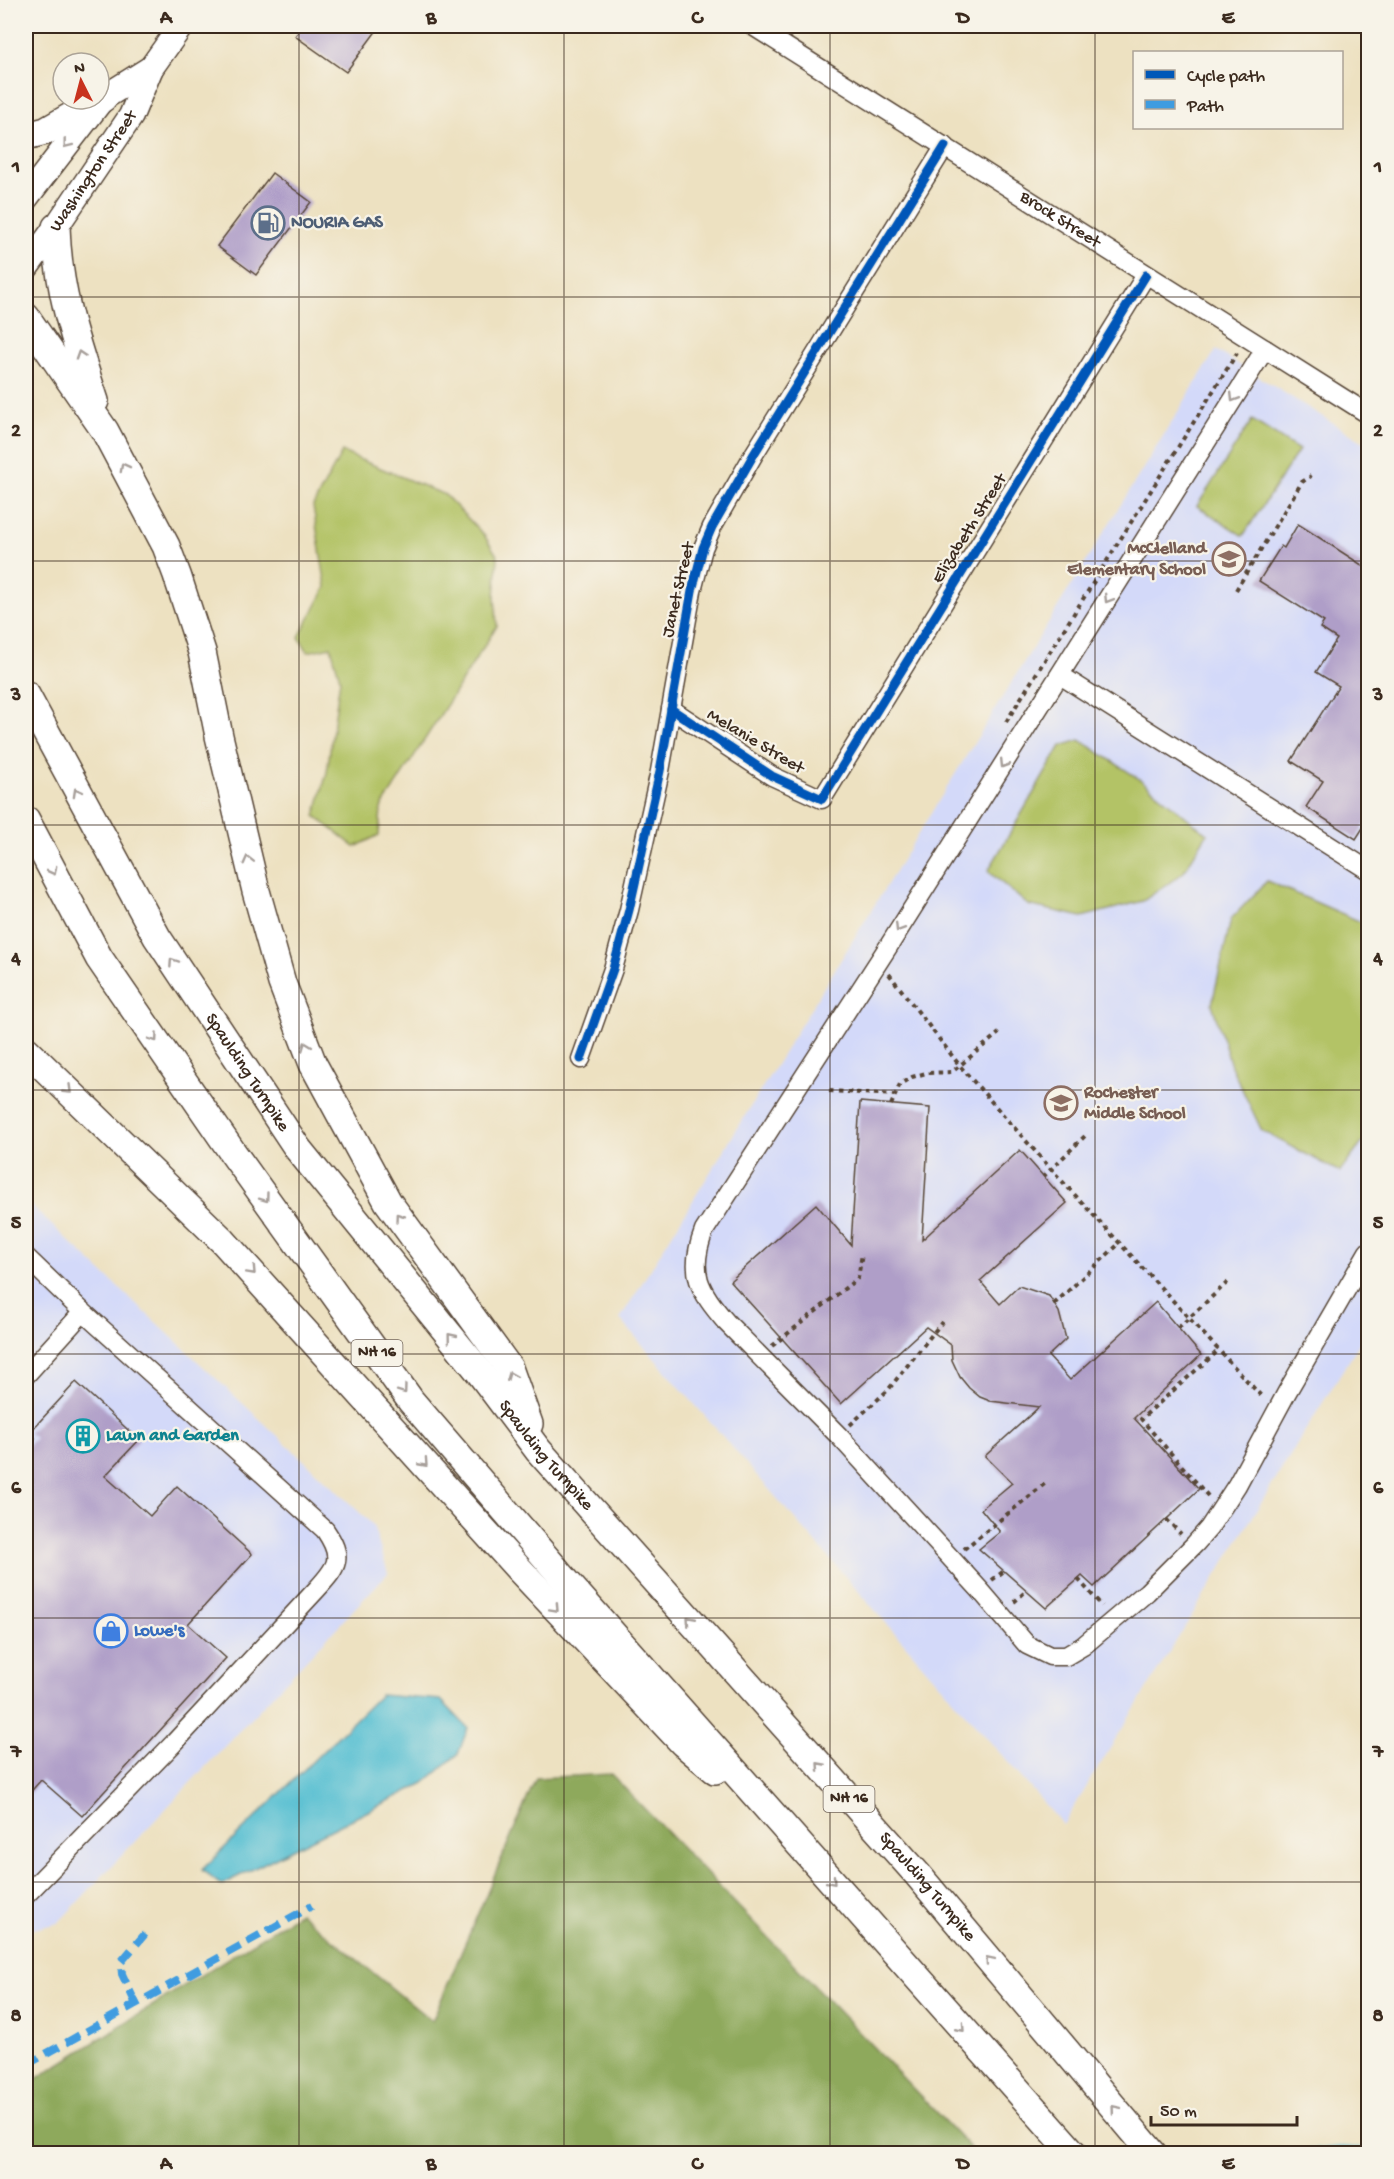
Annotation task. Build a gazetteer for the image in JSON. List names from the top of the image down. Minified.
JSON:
{"streets":{"highway":["Spaulding Turnpike","NH 16"],"main road":["Washington Street"],"street":["Brock Street","Elizabeth Street","Janet Street","Melanie Street"]},"crossings":[["Brock Street","Elizabeth Street"],["Brock Street","Janet Street"],["Elizabeth Street","Melanie Street"],["Janet Street","Melanie Street"]],"places":{"fuel station":["NOURIA GAS"],"school or university":["McClelland Elementary School","Rochester Middle School"],"building":["Lawn and Garden"],"shop":["Lowe's"]},"legend":["Cycle path","Path"],"scale_bar":"50 m","north":"top","grid":{"columns":["A","B","C","D","E"],"rows":["1","2","3","4","5","6","7","8"]}}
